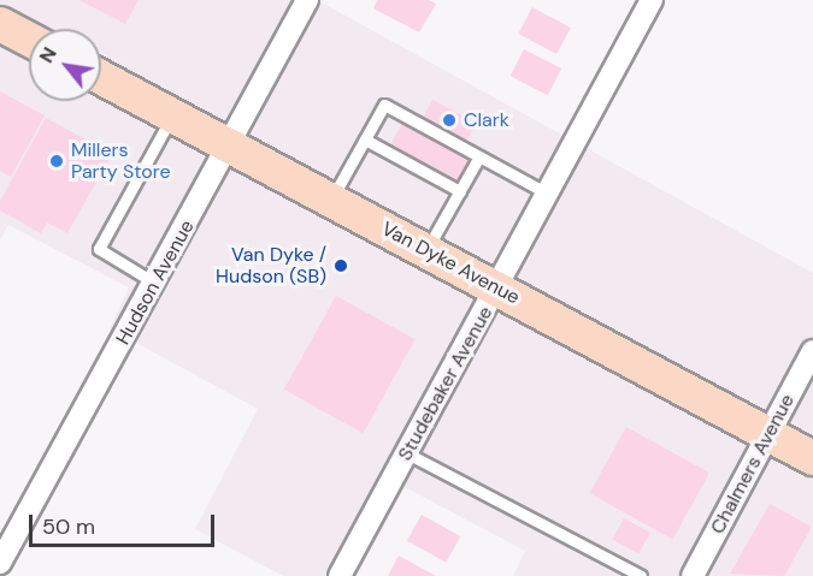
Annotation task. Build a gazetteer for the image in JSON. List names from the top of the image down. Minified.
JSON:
{"streets":{"main road":["Van Dyke Avenue"],"street":["Hudson Avenue","Studebaker Avenue","Chalmers Avenue"]},"crossings":[["Van Dyke Avenue","Hudson Avenue"],["Van Dyke Avenue","Studebaker Avenue"],["Van Dyke Avenue","Chalmers Avenue"]],"places":["Clark","Millers Party Store","Van Dyke / Hudson (SB)"],"scale_bar":"50 m","north":"top left"}
